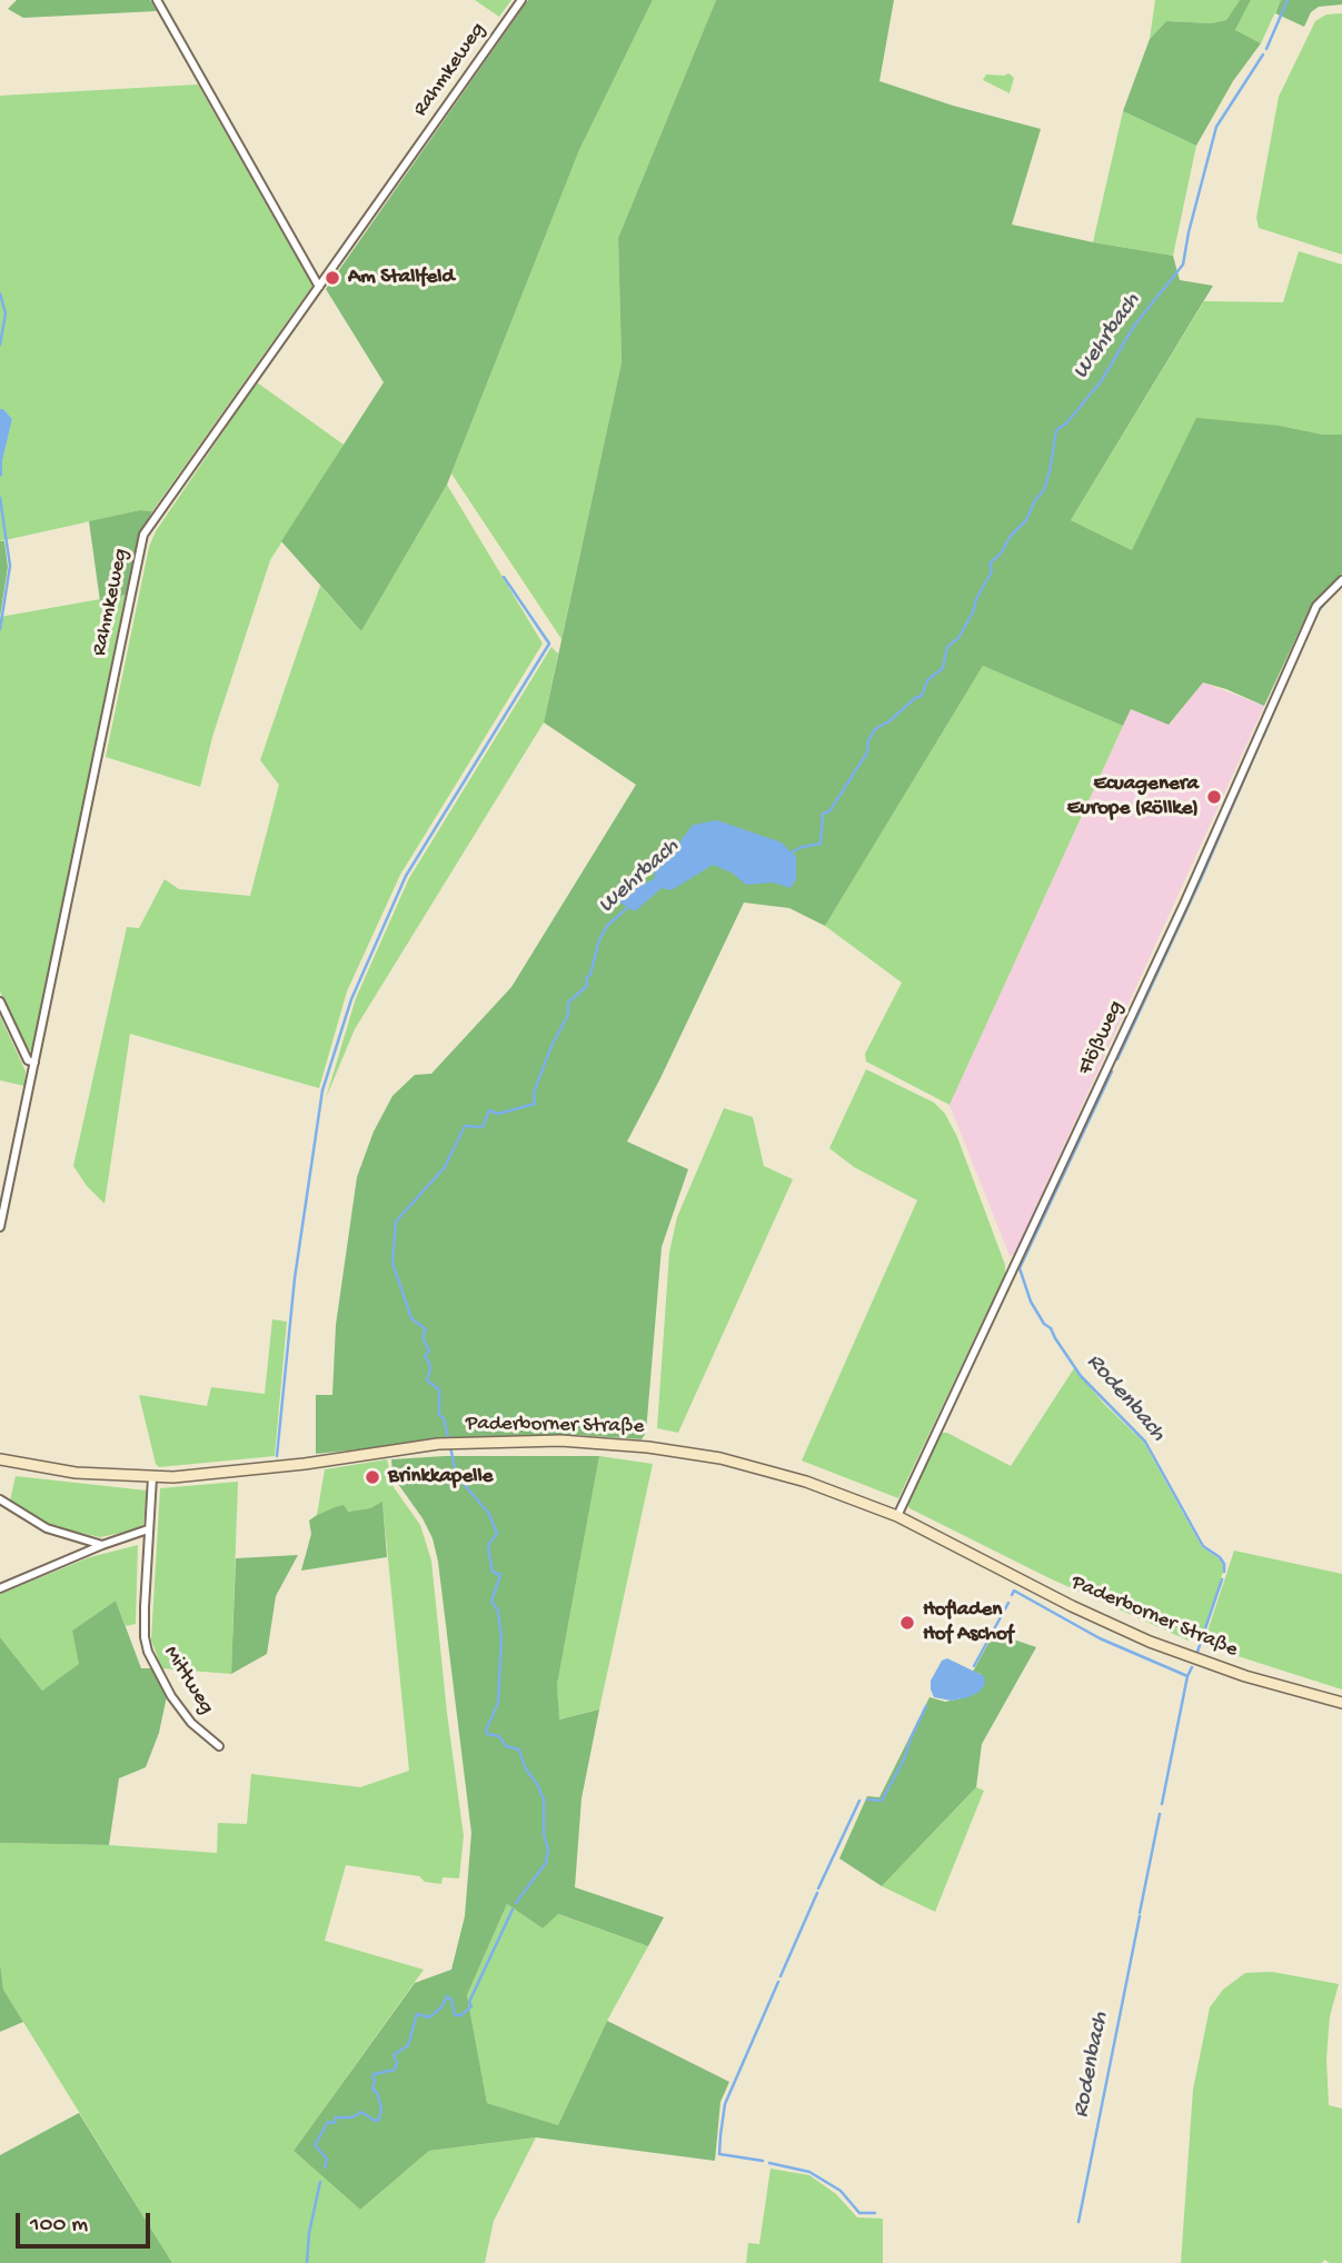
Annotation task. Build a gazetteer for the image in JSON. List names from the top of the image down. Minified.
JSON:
{"streets":{"main road":["Paderborner Straße"],"street":["Rahmkeweg","Flößweg","Mittweg"]},"crossings":[["Flößweg","Paderborner Straße"],["Paderborner Straße","Mittweg"]],"water":["Wehrbach","Rodenbach"],"places":["Am Stallfeld","Ecuagenera Europe (Röllke)","Brinkkapelle","Hofladen Hof Aschof"],"scale_bar":"100 m"}
